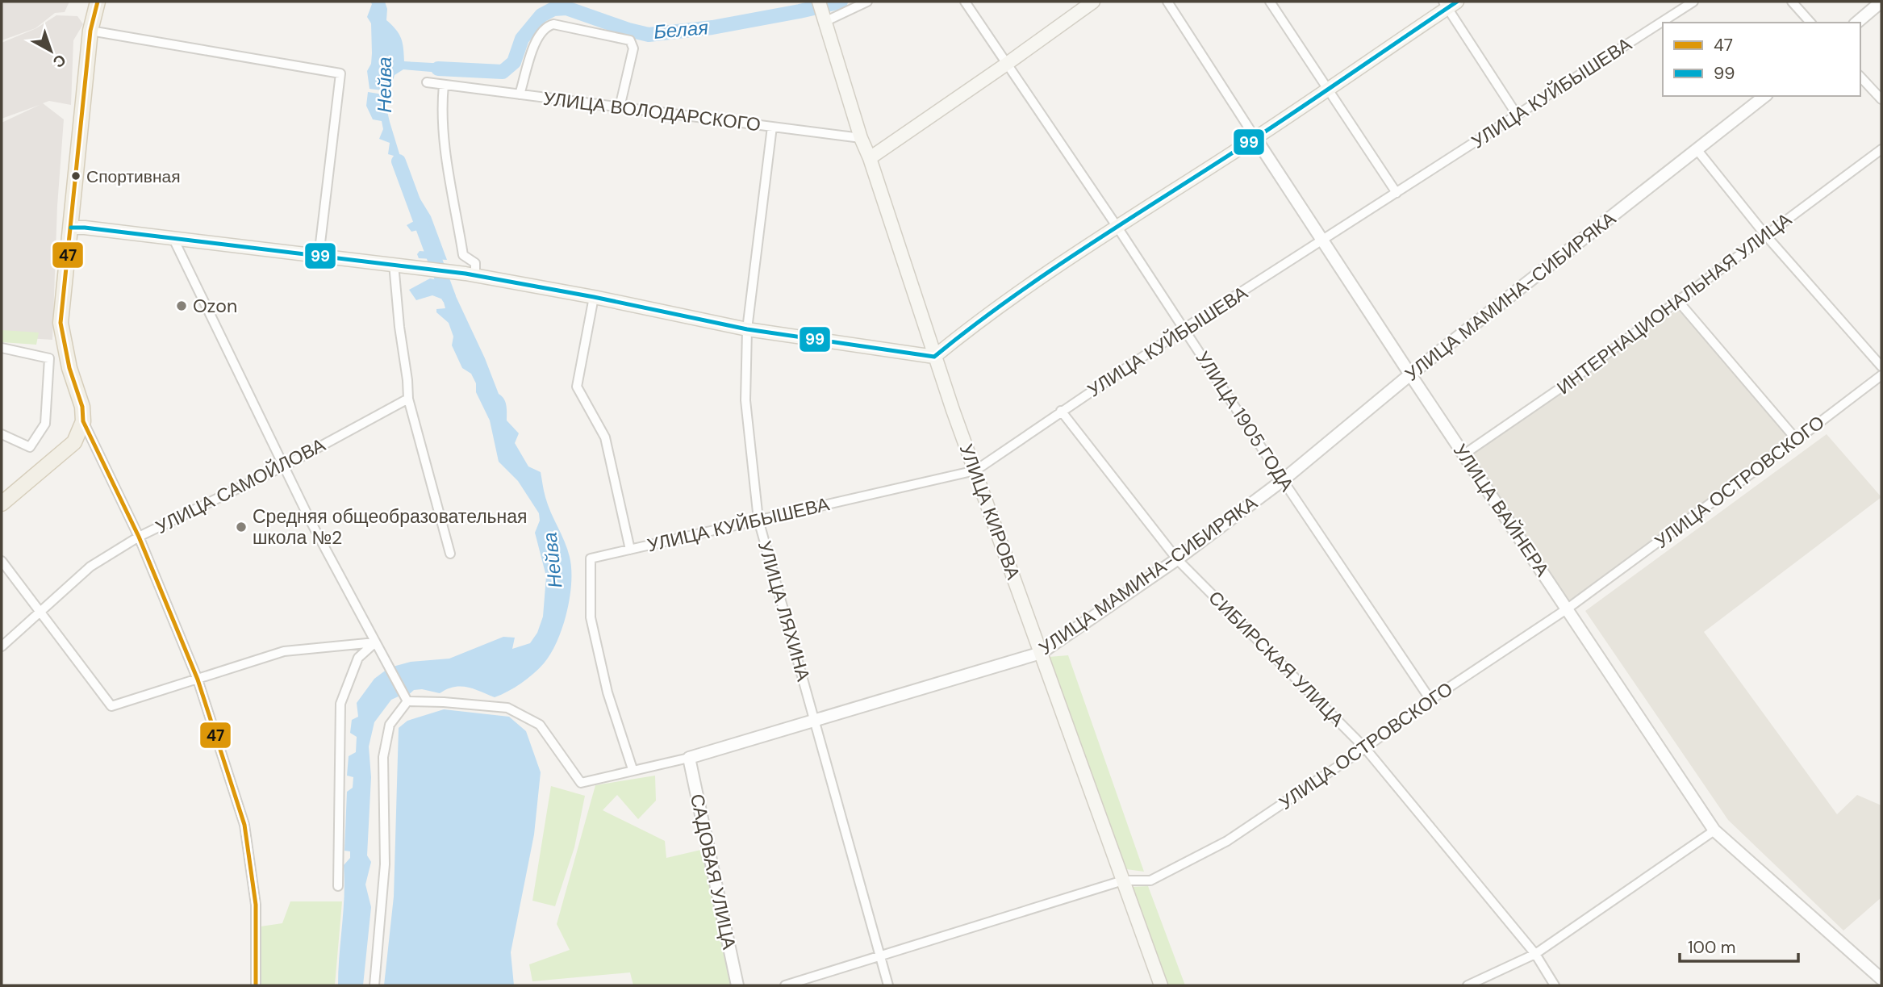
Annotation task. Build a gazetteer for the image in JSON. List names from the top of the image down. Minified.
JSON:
{"streets":{"main road":["УЛИЦА КИРОВА"],"street":["УЛИЦА КУЙБЫШЕВА","УЛИЦА ВОЛОДАРСКОГО","УЛИЦА МАМИНА-СИБИРЯКА","ИНТЕРНАЦИОНАЛЬНАЯ УЛИЦА","УЛИЦА 1905 ГОДА","УЛИЦА ОСТРОВСКОГО","УЛИЦА САМОЙЛОВА","УЛИЦА ВАЙНЕРА","УЛИЦА ЛЯХИНА","СИБИРСКАЯ УЛИЦА","САДОВАЯ УЛИЦА"]},"crossings":[["УЛИЦА КУЙБЫШЕВА","УЛИЦА МАМИНА-СИБИРЯКА"],["УЛИЦА КУЙБЫШЕВА","УЛИЦА 1905 ГОДА"],["УЛИЦА КУЙБЫШЕВА","УЛИЦА ВАЙНЕРА"],["УЛИЦА КУЙБЫШЕВА","УЛИЦА КИРОВА"],["УЛИЦА КУЙБЫШЕВА","УЛИЦА ЛЯХИНА"],["УЛИЦА КУЙБЫШЕВА","СИБИРСКАЯ УЛИЦА"],["УЛИЦА ВОЛОДАРСКОГО","УЛИЦА КИРОВА"],["УЛИЦА ВОЛОДАРСКОГО","УЛИЦА ЛЯХИНА"],["УЛИЦА МАМИНА-СИБИРЯКА","УЛИЦА 1905 ГОДА"],["УЛИЦА МАМИНА-СИБИРЯКА","УЛИЦА ВАЙНЕРА"],["УЛИЦА МАМИНА-СИБИРЯКА","УЛИЦА КИРОВА"],["УЛИЦА МАМИНА-СИБИРЯКА","УЛИЦА ЛЯХИНА"],["УЛИЦА МАМИНА-СИБИРЯКА","СИБИРСКАЯ УЛИЦА"],["УЛИЦА МАМИНА-СИБИРЯКА","САДОВАЯ УЛИЦА"],["ИНТЕРНАЦИОНАЛЬНАЯ УЛИЦА","УЛИЦА ВАЙНЕРА"],["УЛИЦА 1905 ГОДА","УЛИЦА ОСТРОВСКОГО"],["УЛИЦА ОСТРОВСКОГО","УЛИЦА ВАЙНЕРА"],["УЛИЦА ОСТРОВСКОГО","УЛИЦА КИРОВА"],["УЛИЦА ОСТРОВСКОГО","УЛИЦА ЛЯХИНА"],["УЛИЦА ОСТРОВСКОГО","СИБИРСКАЯ УЛИЦА"]],"water":["Белая","Нейва"],"places":["Спортивная","Ozon","Средняя общеобразовательная школа №2"],"lines":["transit line 47","transit line 99"],"legend":["47","99"],"scale_bar":"100 m","north":"bottom right"}
